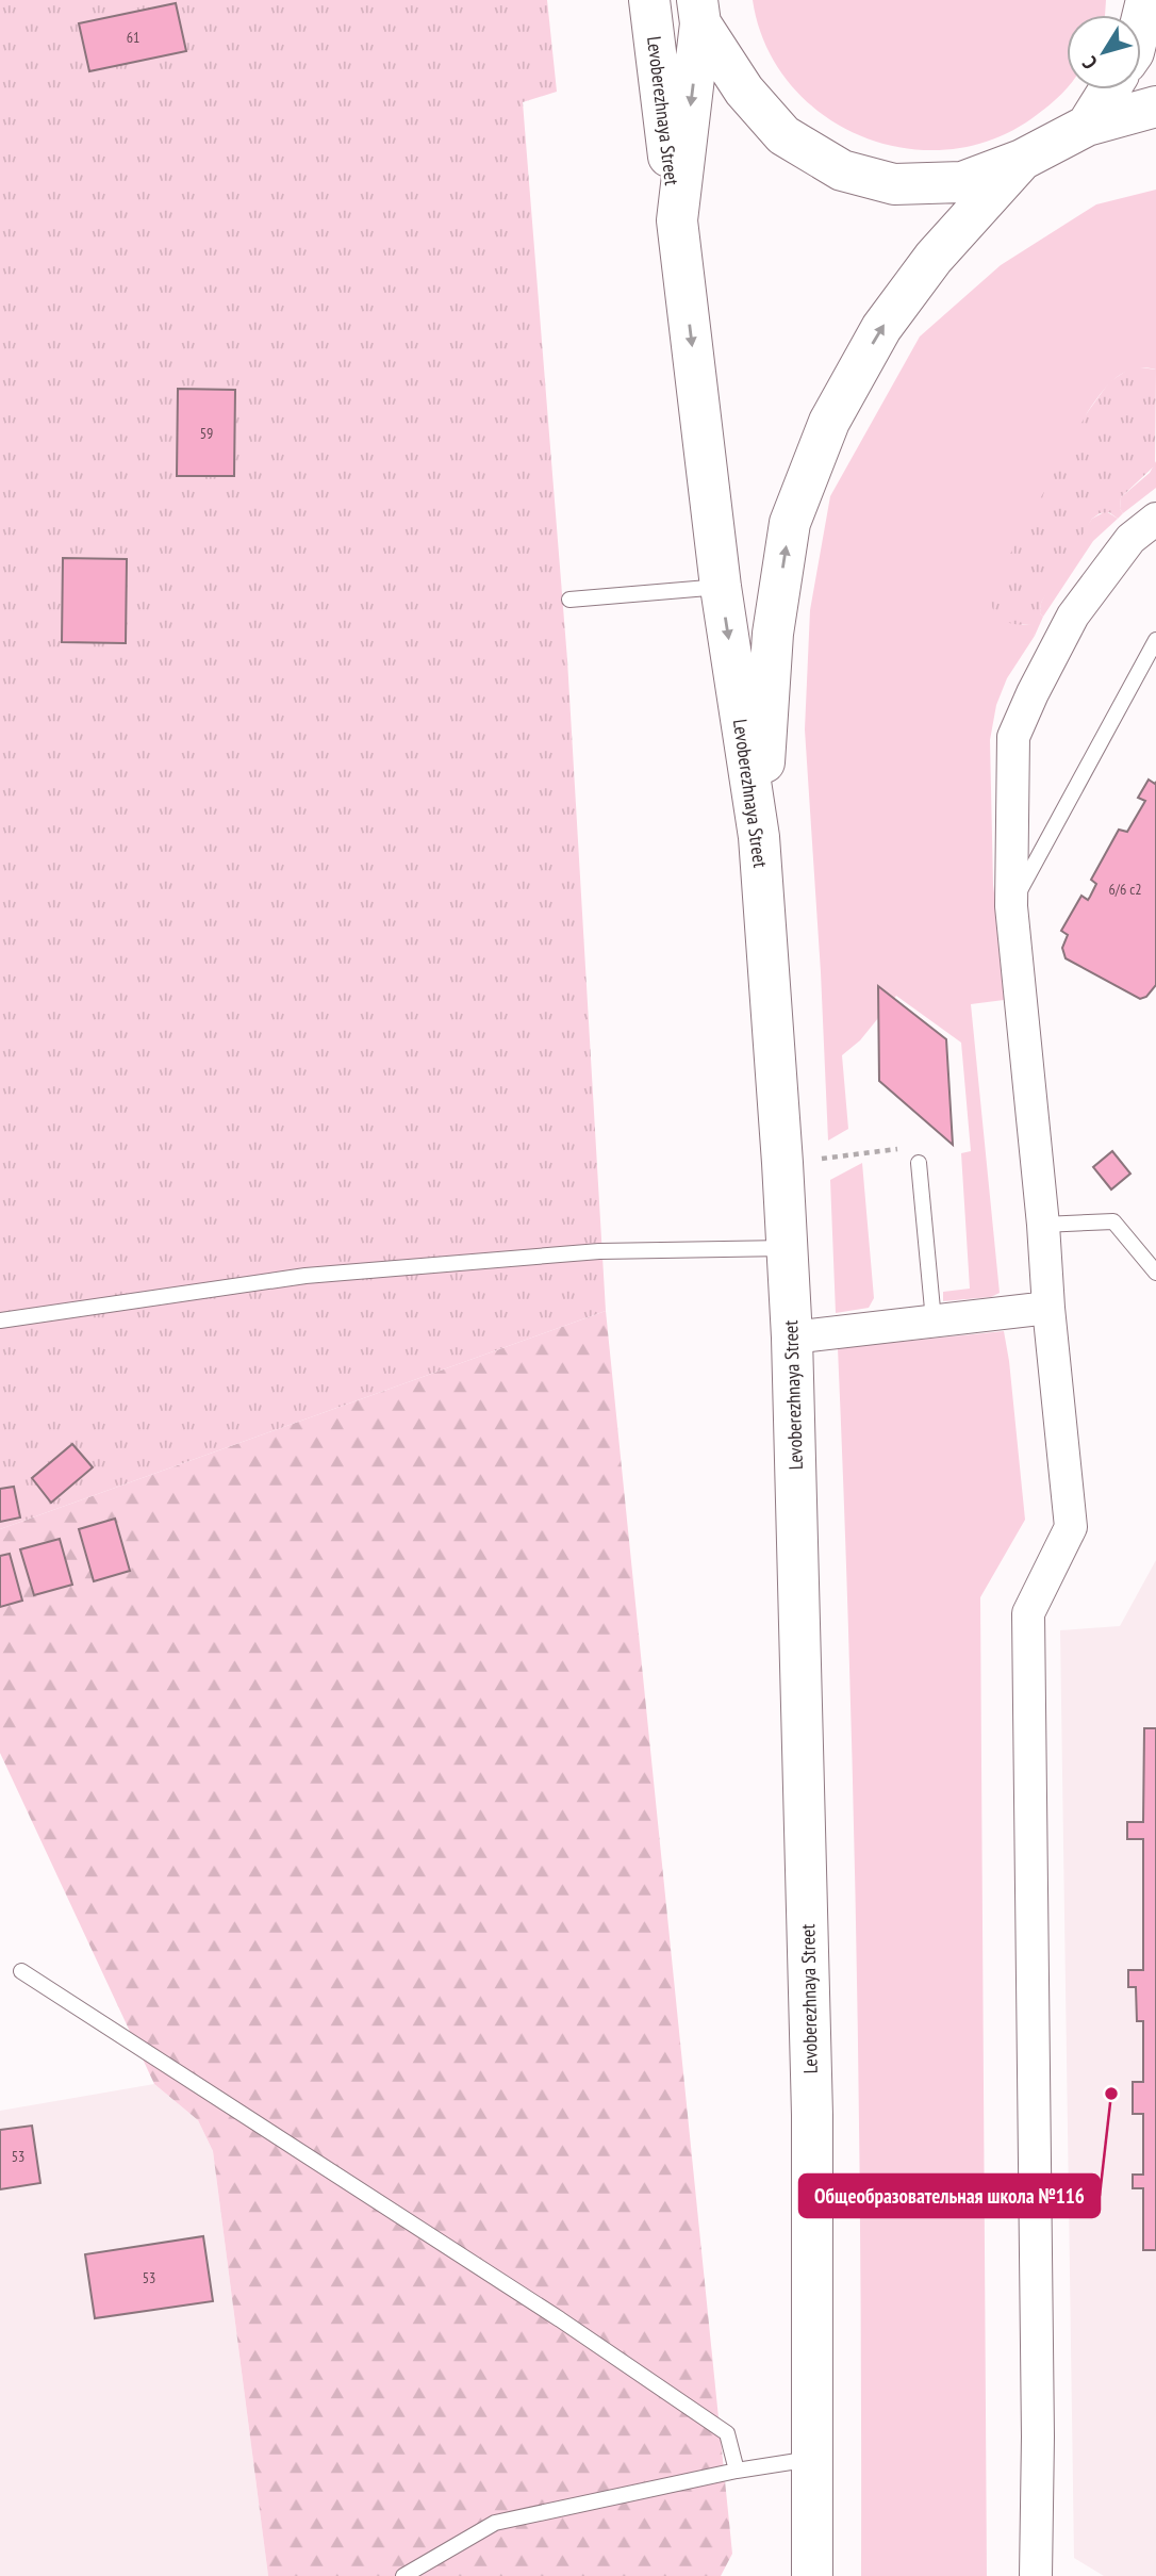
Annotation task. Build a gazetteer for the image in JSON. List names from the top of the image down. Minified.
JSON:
{"streets":{"main road":["Levoberezhnaya Street"]},"places":["Общеобразовательная школа №116"],"house_numbers":["61","59","6/6 с2","53","53"],"north":"bottom left"}
